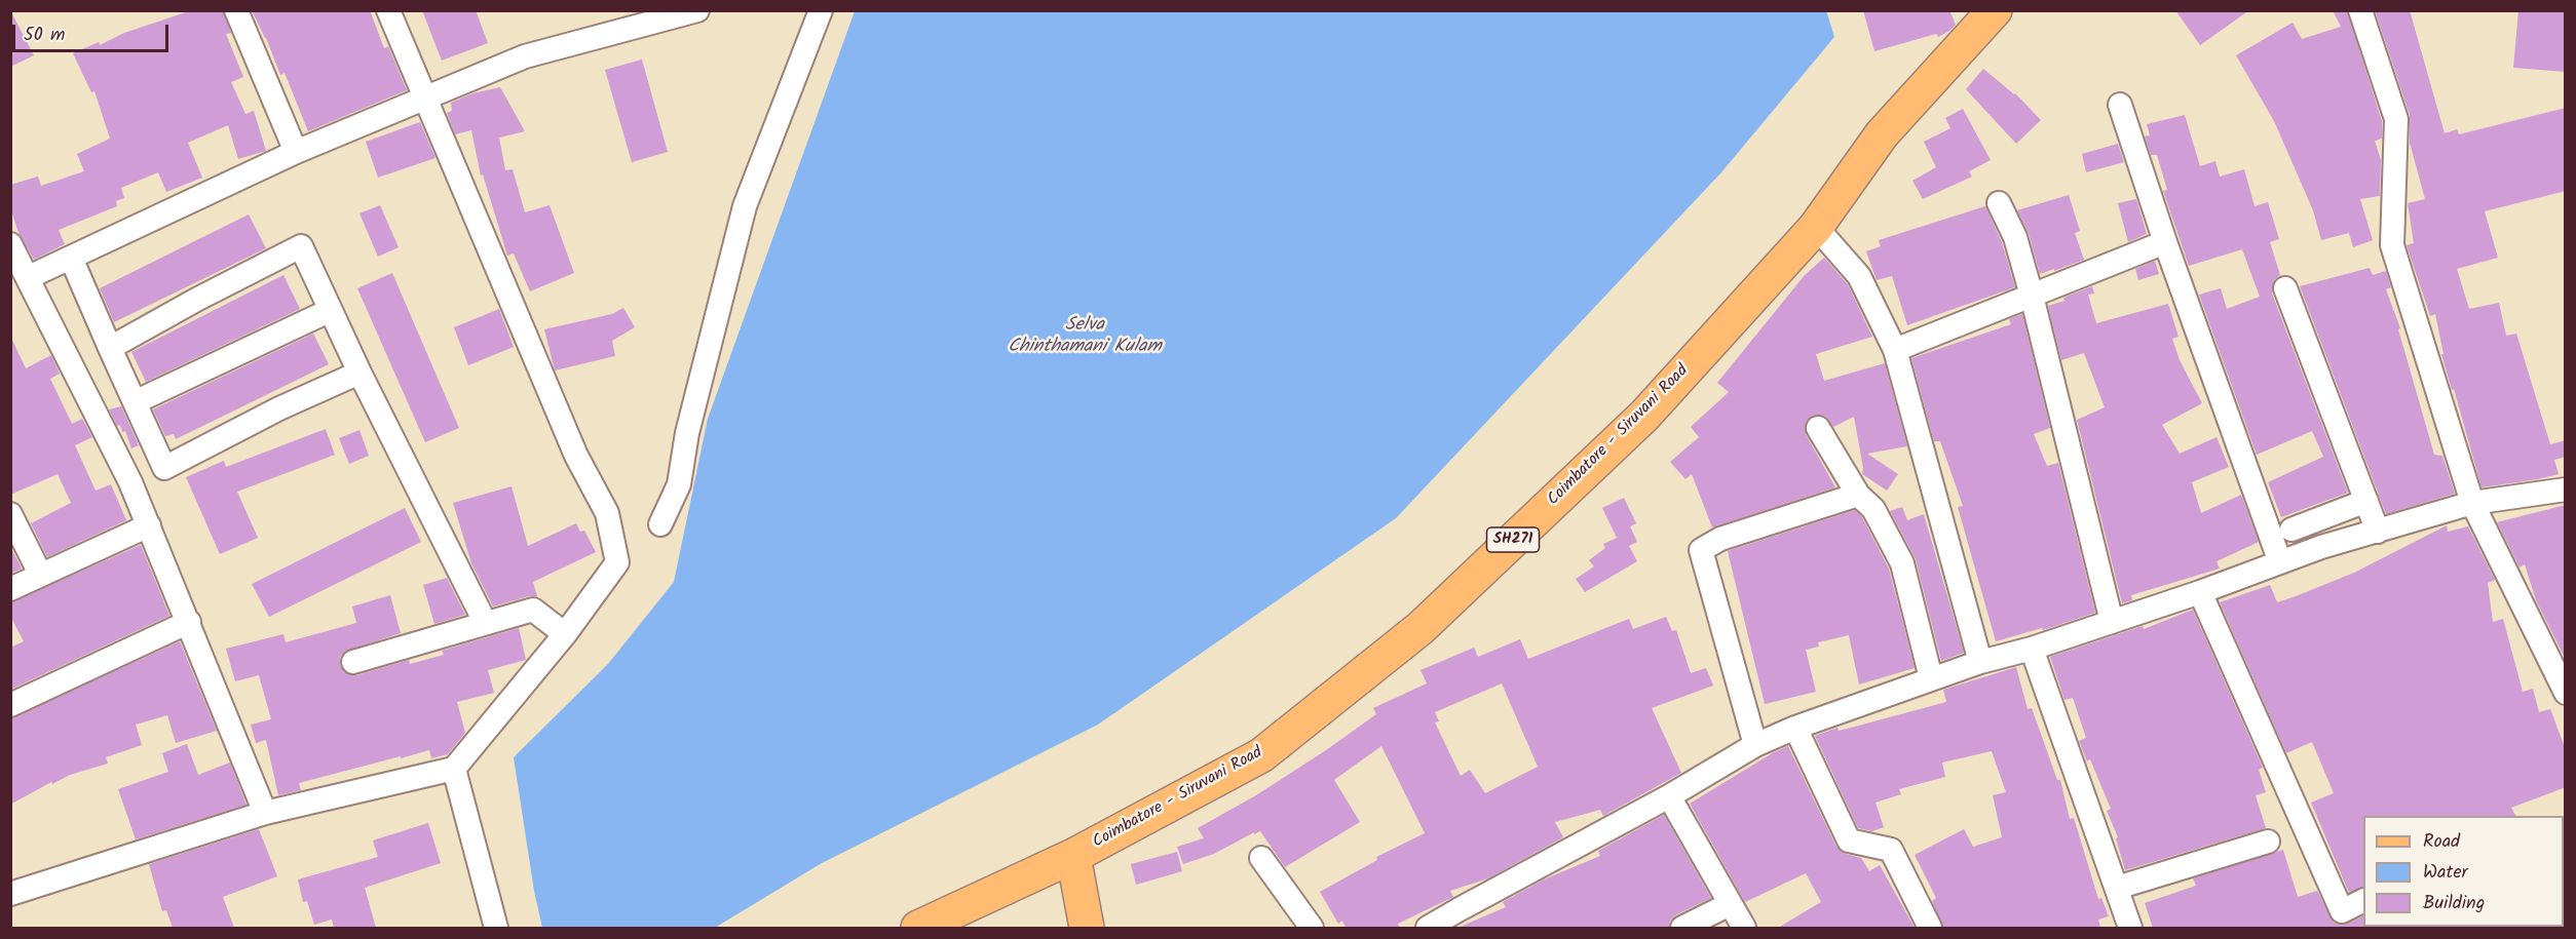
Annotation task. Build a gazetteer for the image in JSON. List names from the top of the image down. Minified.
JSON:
{"streets":{"main road":["Coimbatore - Siruvani Road","SH271"]},"water":["Selva Chinthamani Kulam"],"legend":["Road","Water","Building"],"scale_bar":"50 m"}
